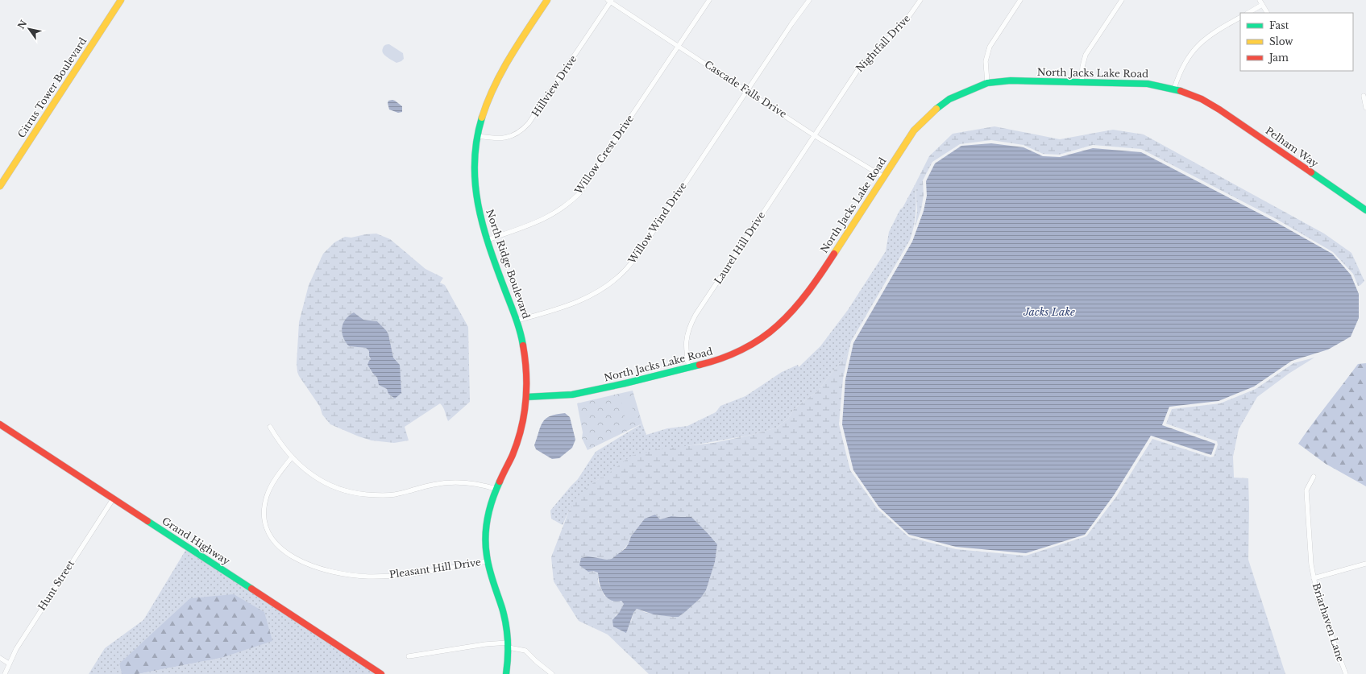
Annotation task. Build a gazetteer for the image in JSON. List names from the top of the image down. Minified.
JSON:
{"streets":{"street":["Nightfall Drive","North Jacks Lake Road","Hillview Drive","Citrus Tower Boulevard","Cascade Falls Drive","Pelham Way","Willow Crest Drive","Willow Wind Drive","Laurel Hill Drive","North Ridge Boulevard","Grand Highway","Pleasant Hill Drive","Hunt Street","Briarhaven Lane"]},"crossings":[["Nightfall Drive","Cascade Falls Drive"],["Nightfall Drive","Laurel Hill Drive"],["North Jacks Lake Road","Cascade Falls Drive"],["North Jacks Lake Road","Pelham Way"],["North Jacks Lake Road","Laurel Hill Drive"],["North Jacks Lake Road","North Ridge Boulevard"],["Hillview Drive","Cascade Falls Drive"],["Hillview Drive","North Ridge Boulevard"],["Cascade Falls Drive","Willow Crest Drive"],["Cascade Falls Drive","Willow Wind Drive"],["Cascade Falls Drive","Laurel Hill Drive"],["Willow Crest Drive","North Ridge Boulevard"],["Willow Wind Drive","North Ridge Boulevard"],["Grand Highway","Hunt Street"]],"water":["Jacks Lake"],"legend":["Fast","Slow","Jam"],"north":"top left"}
